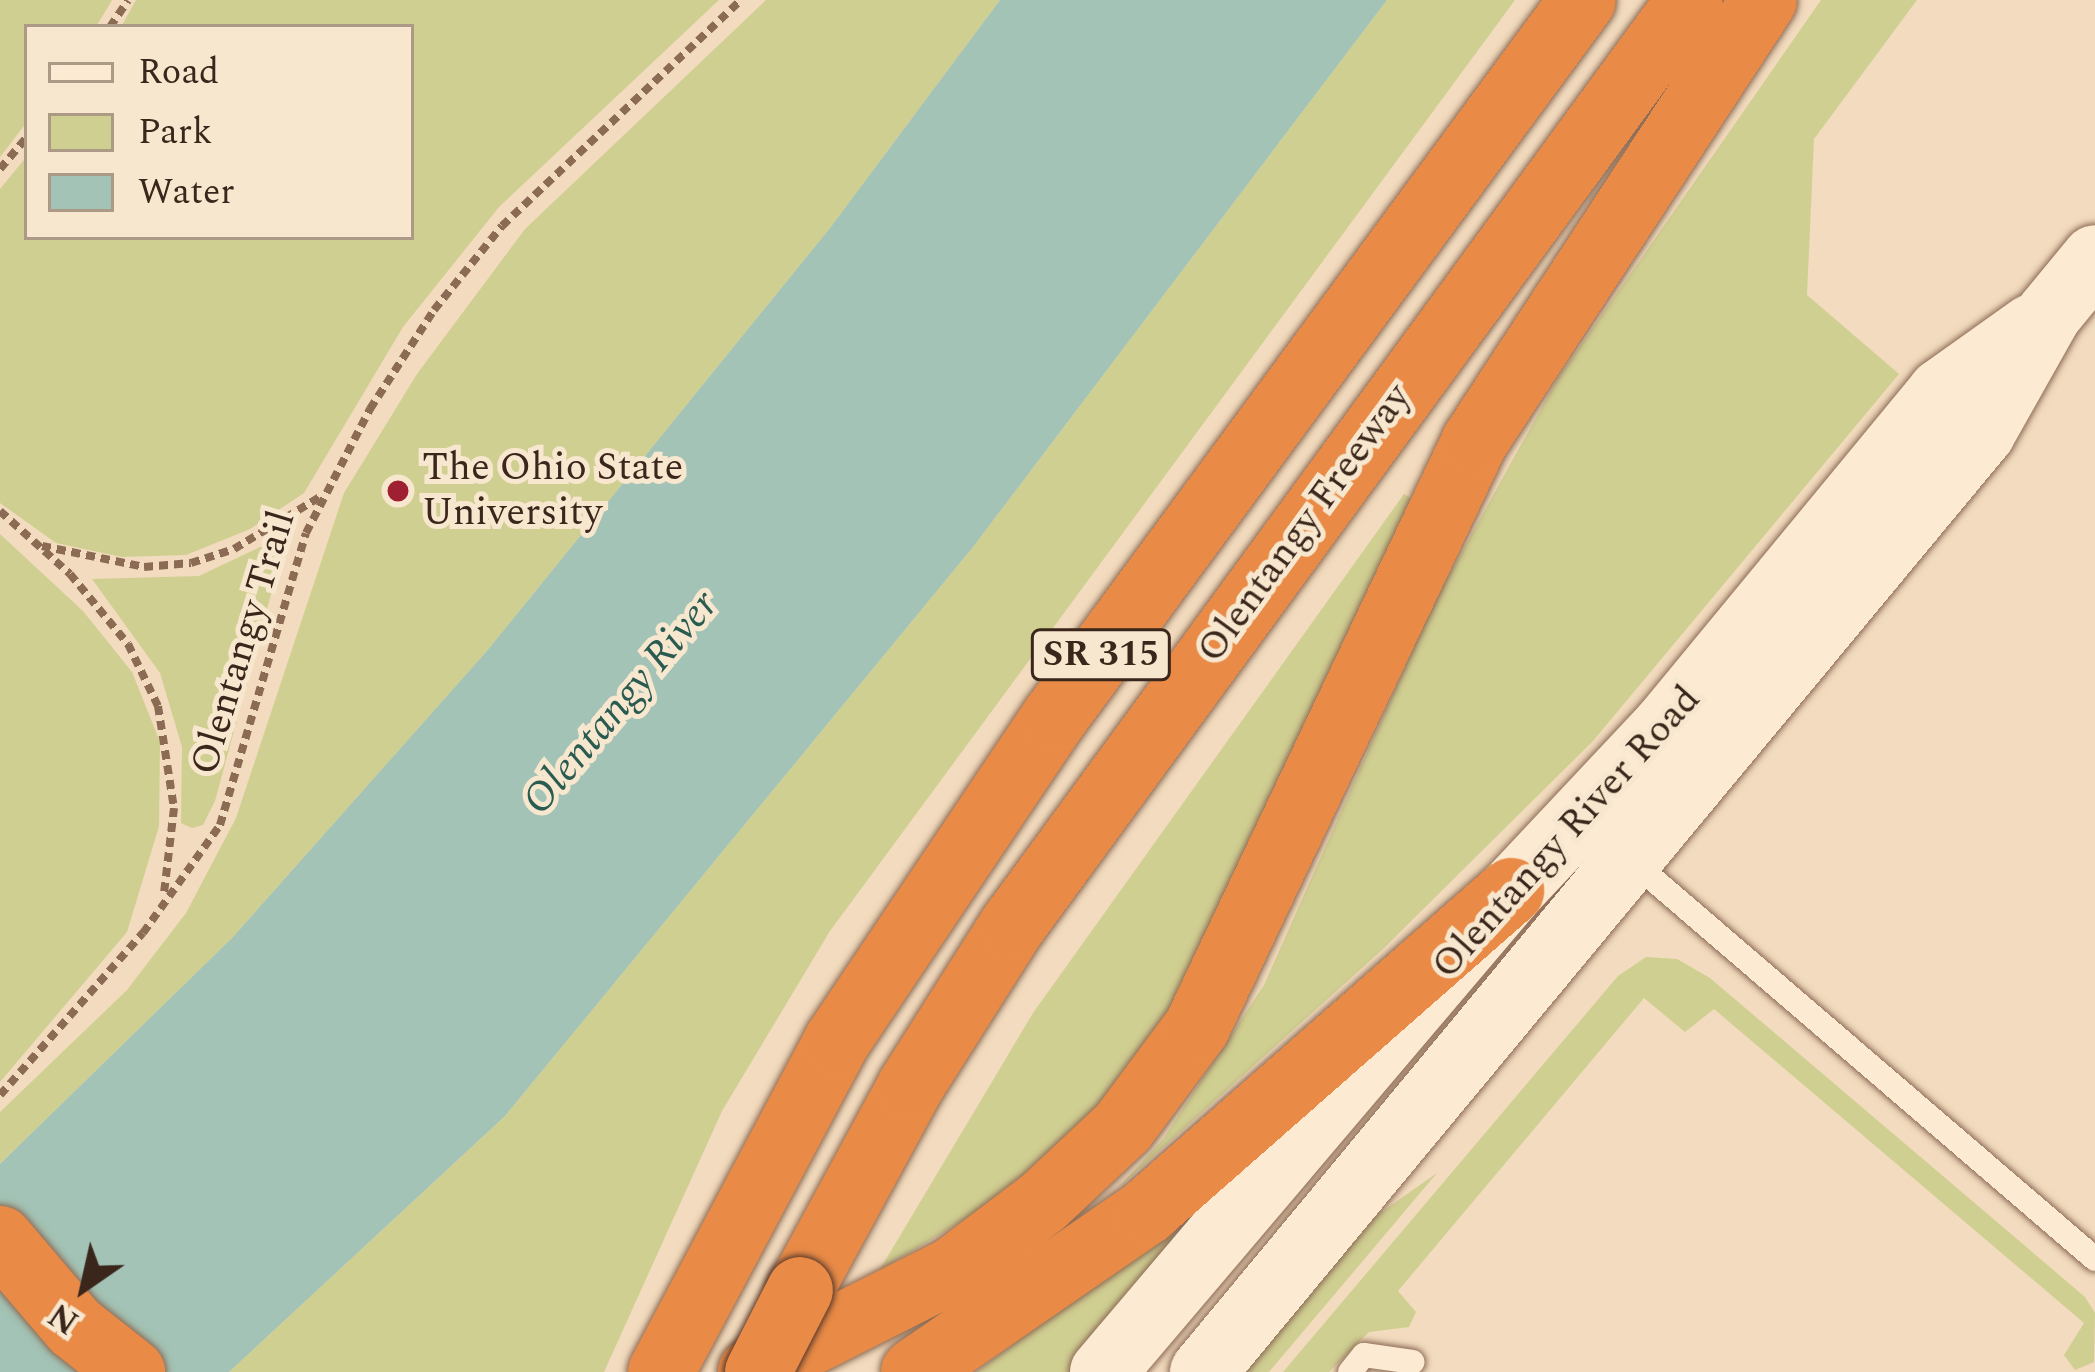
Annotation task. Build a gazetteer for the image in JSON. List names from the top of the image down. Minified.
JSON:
{"streets":{"highway":["Olentangy Freeway","SR 315"],"main road":["Olentangy River Road"],"path":["Olentangy Trail"]},"water":["Olentangy River"],"places":["The Ohio State University"],"legend":["Road","Park","Water"],"north":"bottom left"}
